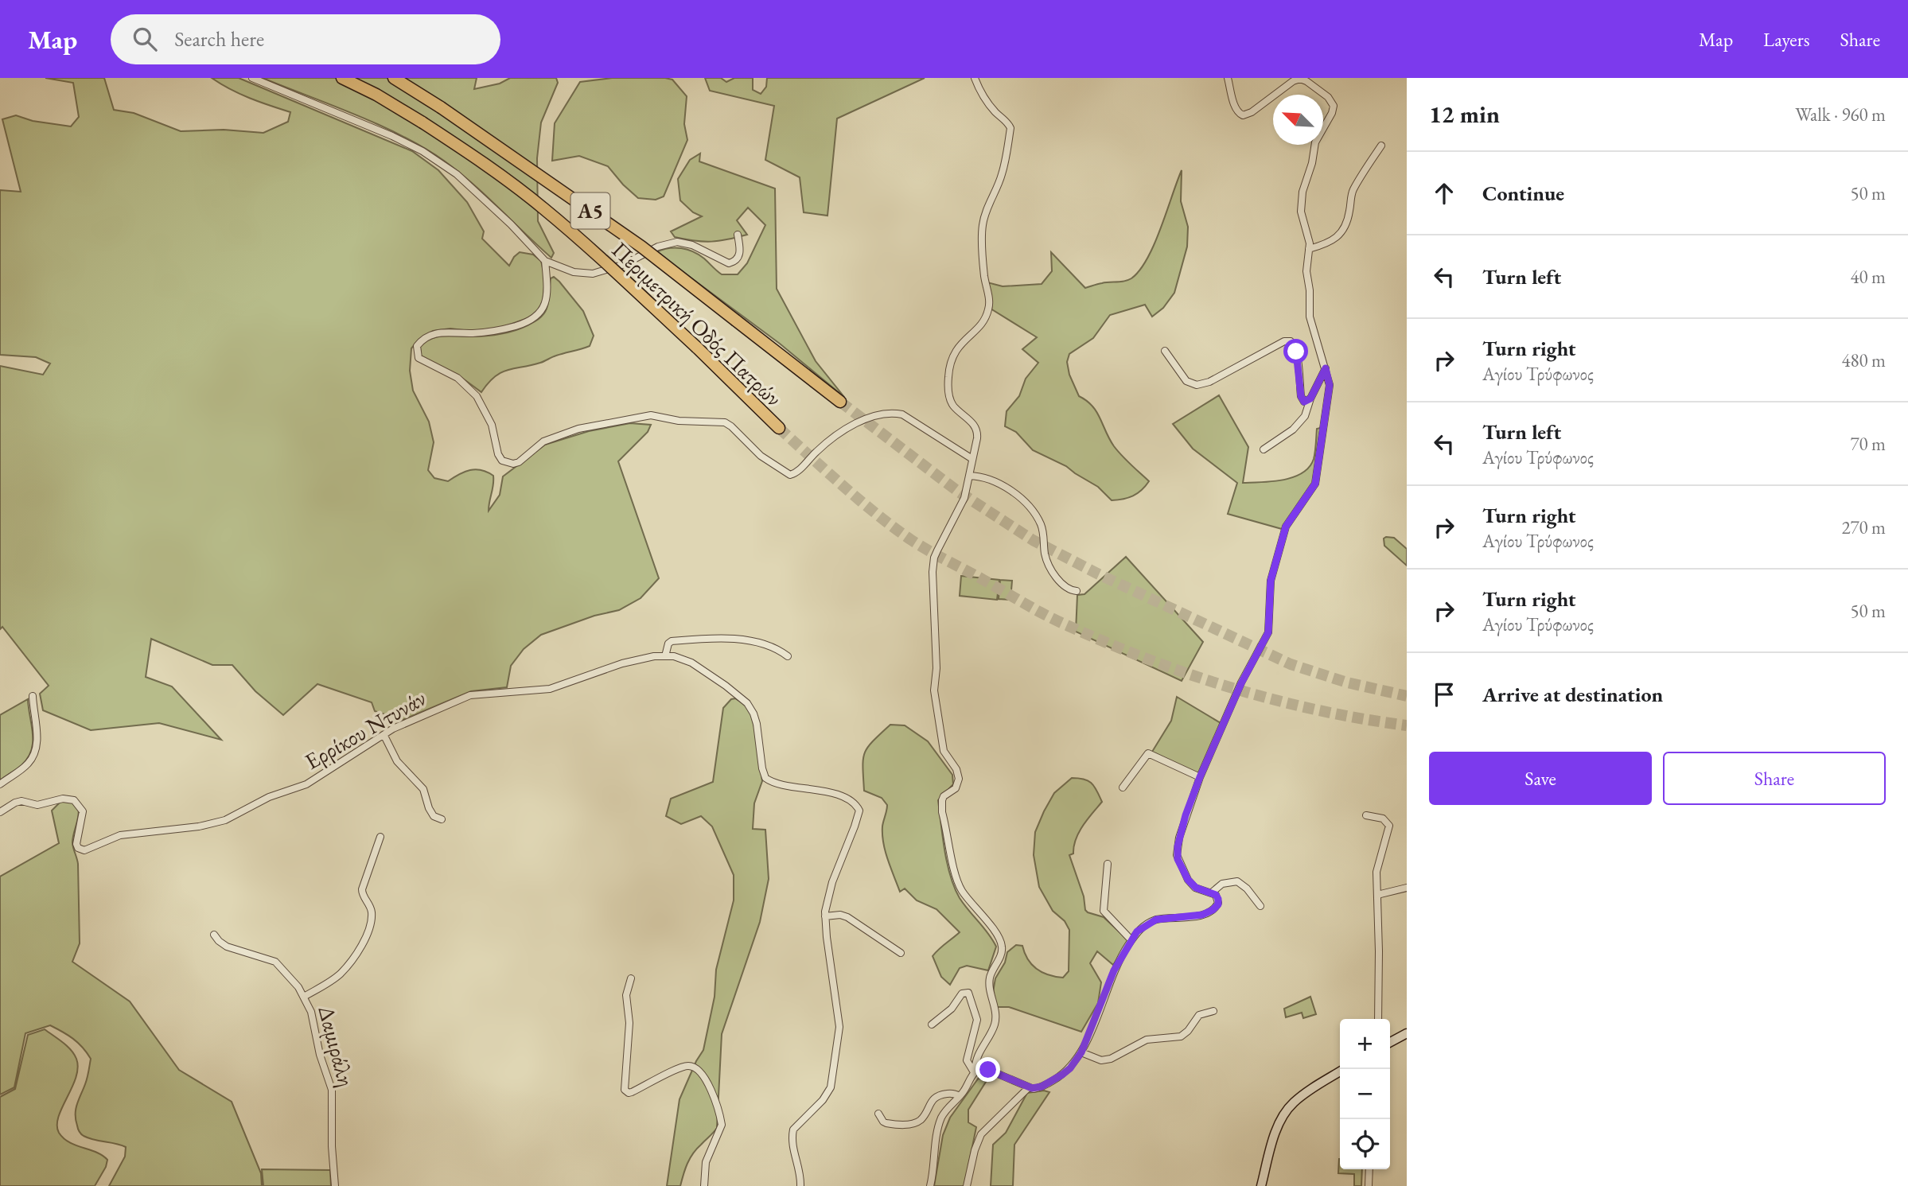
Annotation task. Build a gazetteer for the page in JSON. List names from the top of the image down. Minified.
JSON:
{"streets":{"highway":["Α5","Περιμετρική Οδός Πατρών"],"street":["Ερρίκου Ντυνάν","Δαμιράλη"]},"north":"top left","page":{"header":"Map","search":"Search here","nav":["Map","Layers","Share"],"heading":["12 min","Walk · 960 m"],"list":[["Continue","50 m"],["Turn left","40 m"],["Turn right","Αγίου Τρύφωνος","480 m"],["Turn left","Αγίου Τρύφωνος","70 m"],["Turn right","Αγίου Τρύφωνος","270 m"],["Turn right","Αγίου Τρύφωνος","50 m"],"Arrive at destination"],"buttons":["Save","Share"],"map_buttons":["+","−"]}}
